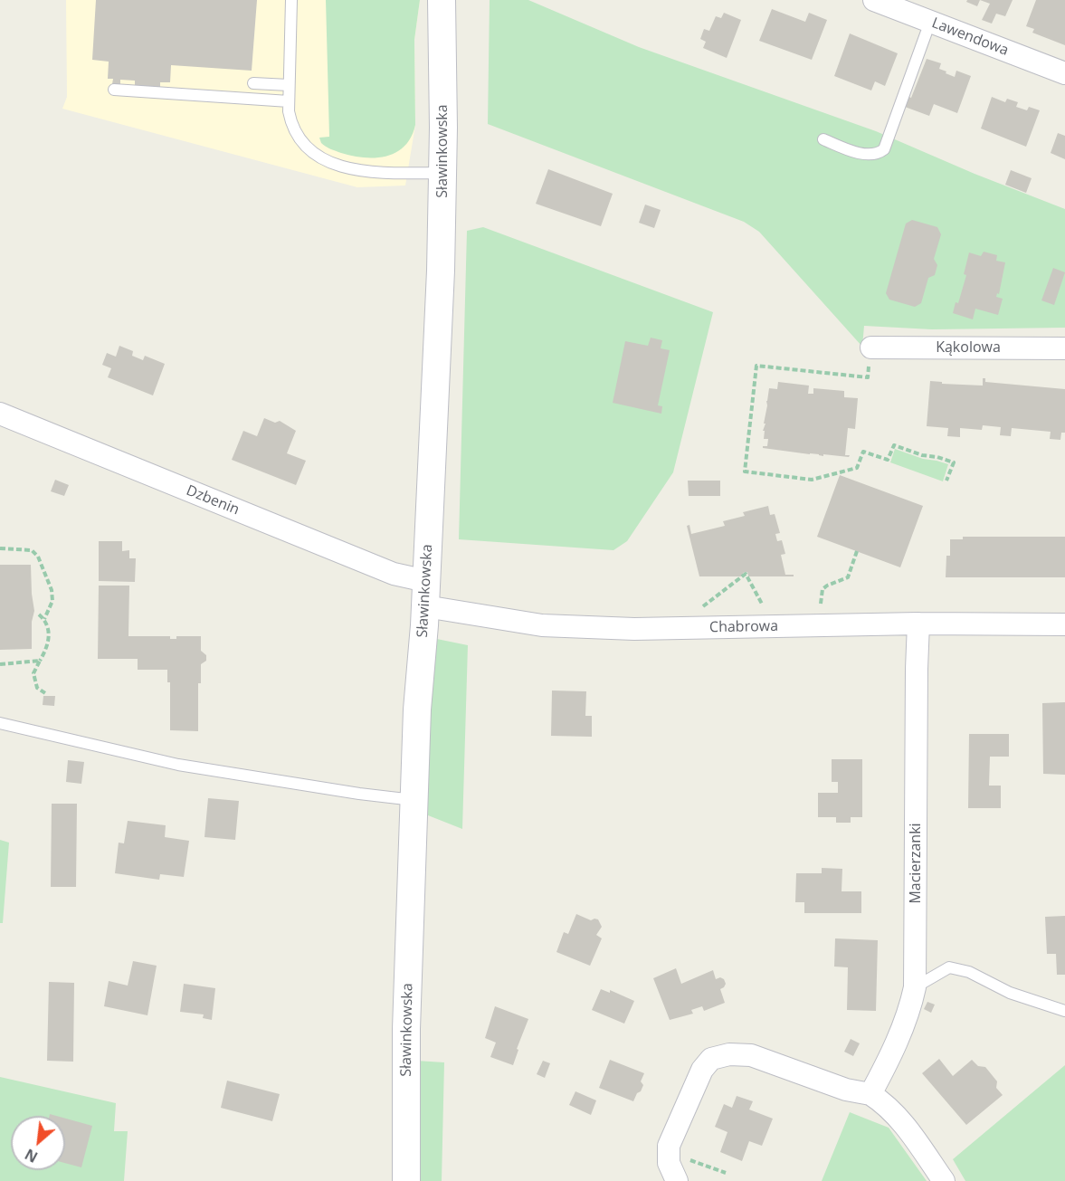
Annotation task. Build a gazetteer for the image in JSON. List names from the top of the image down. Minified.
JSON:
{"streets":{"street":["Lawendowa","Sławinkowska","Kąkolowa","Dzbenin","Chabrowa","Macierzanki"]},"crossings":[["Sławinkowska","Dzbenin"],["Sławinkowska","Chabrowa"],["Dzbenin","Chabrowa"],["Chabrowa","Macierzanki"]],"north":"bottom left"}
